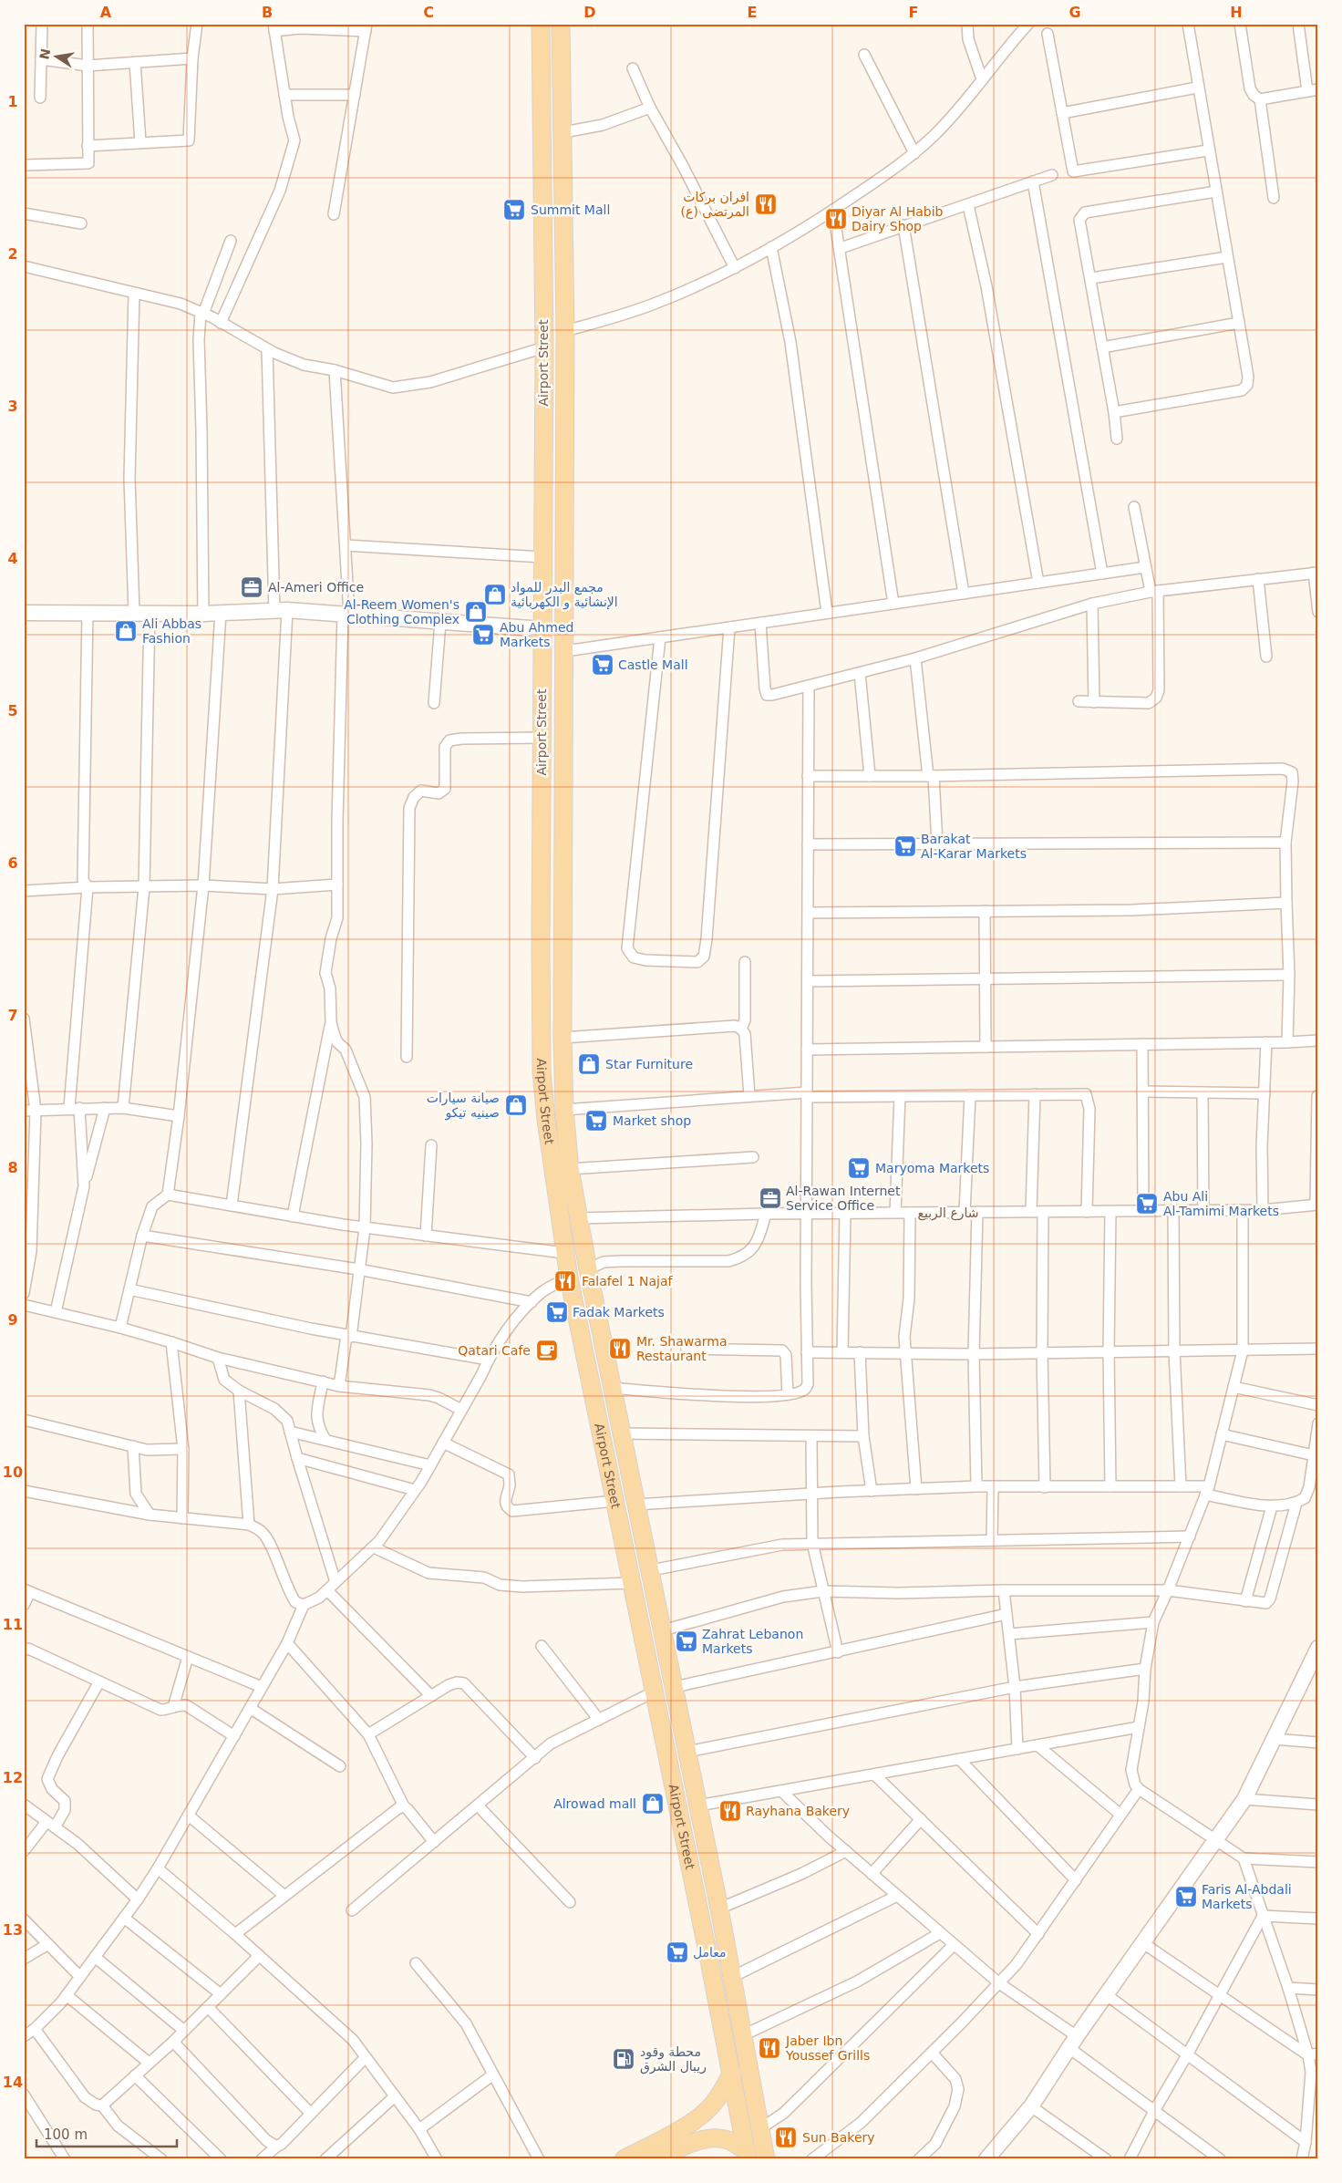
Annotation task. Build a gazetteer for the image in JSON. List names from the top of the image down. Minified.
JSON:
{"streets":{"main road":["Airport Street"],"street":["شارع الربيع"]},"crossings":[["Airport Street","شارع الربيع"]],"places":{"restaurant":["افران بركات المرتضى (ع)","Diyar Al Habib Dairy Shop","Falafel 1 Najaf","Mr. Shawarma Restaurant","Rayhana Bakery","Jaber Ibn Youssef Grills","Sun Bakery"],"supermarket":["Summit Mall","Abu Ahmed Markets","Castle Mall","Barakat Al-Karar Markets","Market shop","Maryoma Markets","Abu Ali Al-Tamimi Markets","Fadak Markets","Zahrat Lebanon Markets","Faris Al-Abdali Markets","معامل"],"office":["Al-Ameri Office","Al-Rawan Internet Service Office"],"shop":["مجمع البدر للمواد الإنشائية و الكهربائية","Al-Reem Women's Clothing Complex","Ali Abbas Fashion","Star Furniture","صيانة سيارات صينيه تيكو","Alrowad mall"],"cafe":["Qatari Cafe"],"fuel station":["محطة وقود ريبال الشرق"]},"scale_bar":"100 m","north":"left","grid":{"columns":["A","B","C","D","E","F","G","H"],"rows":["1","2","3","4","5","6","7","8","9","10","11","12","13","14"]}}
